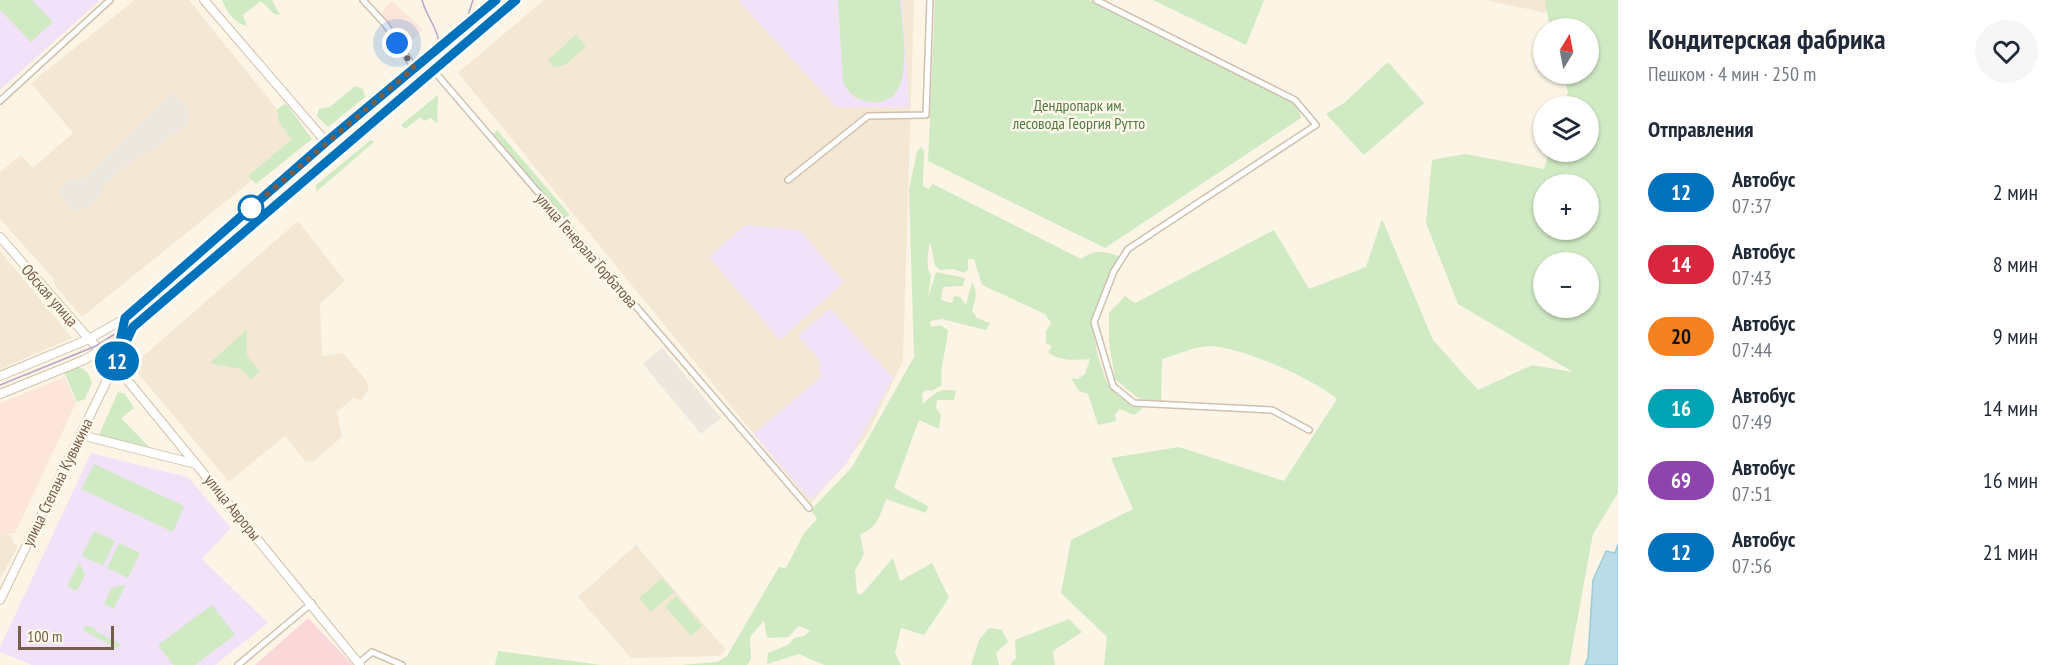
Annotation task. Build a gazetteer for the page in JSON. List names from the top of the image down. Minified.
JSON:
{"streets":{"main road":["Обская улица","улица Степана Кувыкина","улица Авроры"],"street":["улица Генерала Горбатова"]},"crossings":[["Обская улица","улица Авроры"],["улица Степана Кувыкина","улица Авроры"]],"parks":["Дендропарк им. лесовода Георгия Рутто"],"lines":["bus line 12"],"scale_bar":"100 m","north":"top","page":{"on_map":"12","heading":[["Кондитерская фабрика","Пешком · 4 мин · 250 m"],"Отправления"],"map_buttons":["+","−"],"list":[{"mark":"12","name":"Автобус","note":"07:37","value":"2 мин"},{"mark":"14","name":"Автобус","note":"07:43","value":"8 мин"},{"mark":"20","name":"Автобус","note":"07:44","value":"9 мин"},{"mark":"16","name":"Автобус","note":"07:49","value":"14 мин"},{"mark":"69","name":"Автобус","note":"07:51","value":"16 мин"},{"mark":"12","name":"Автобус","note":"07:56","value":"21 мин"}],"scale":"100 m"}}
